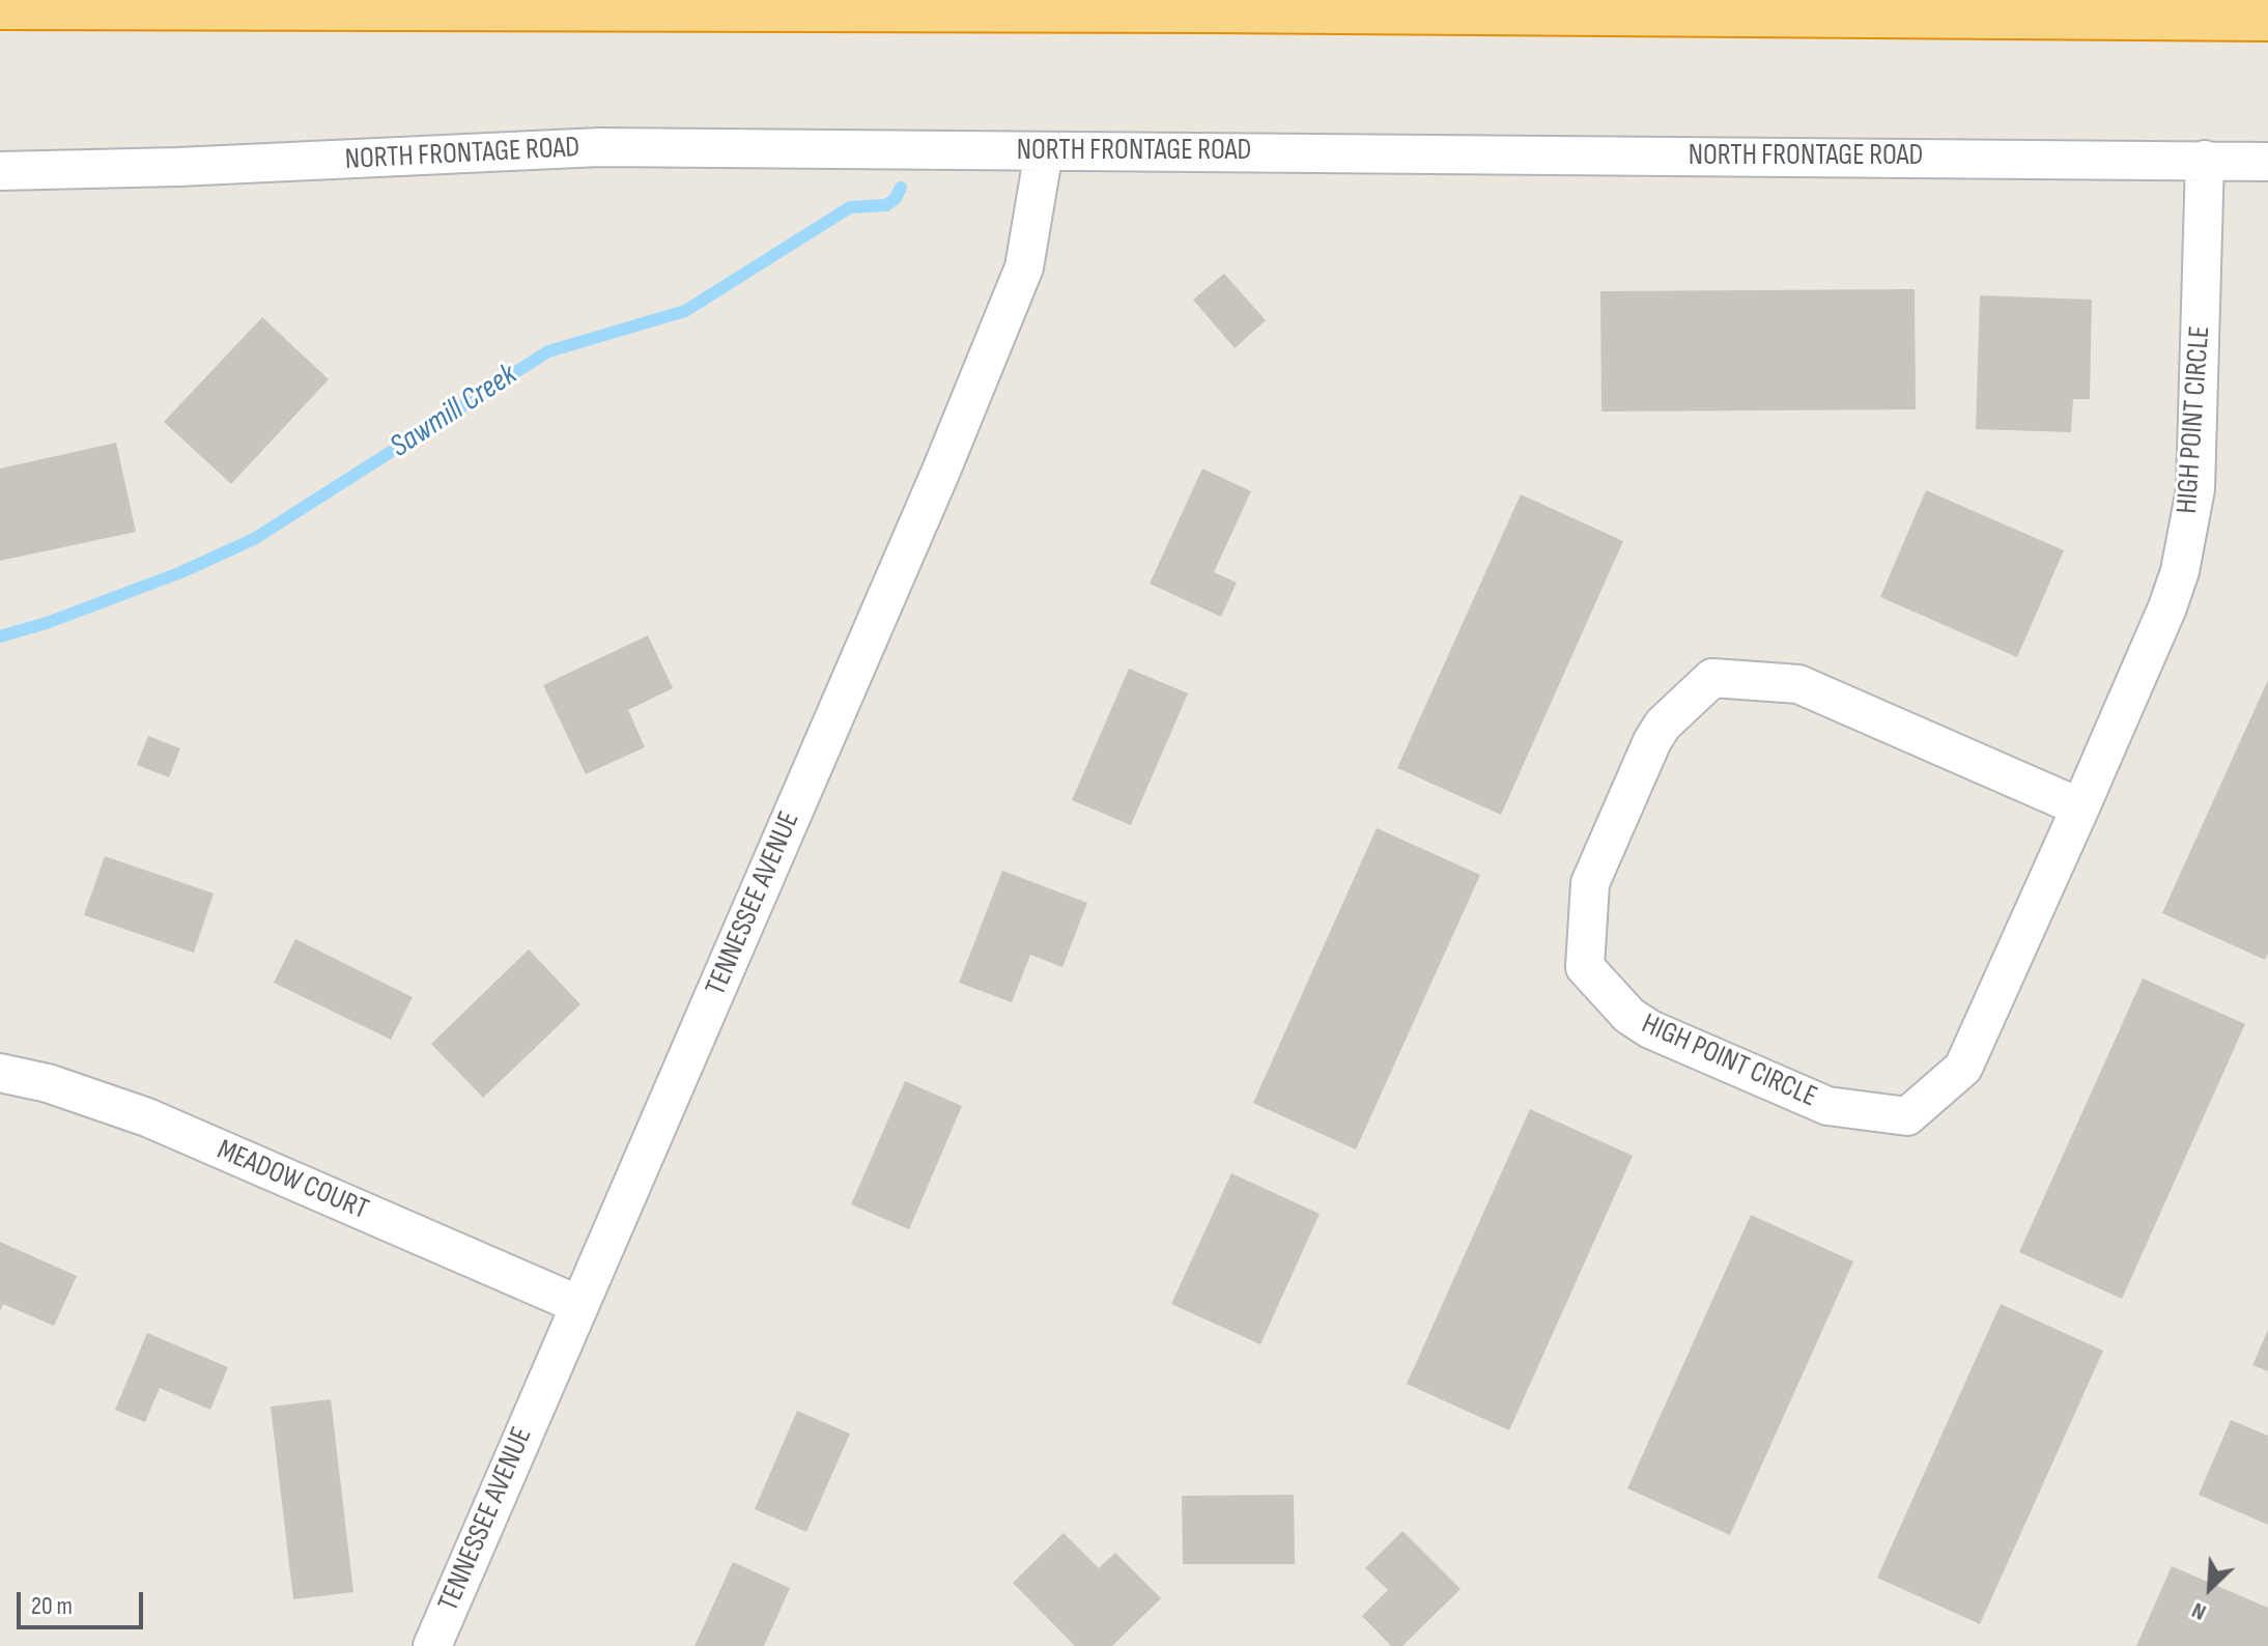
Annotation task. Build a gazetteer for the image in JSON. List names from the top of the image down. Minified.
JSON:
{"streets":{"street":["NORTH FRONTAGE ROAD","HIGH POINT CIRCLE","TENNESSEE AVENUE","MEADOW COURT"]},"crossings":[["NORTH FRONTAGE ROAD","HIGH POINT CIRCLE"],["NORTH FRONTAGE ROAD","TENNESSEE AVENUE"],["TENNESSEE AVENUE","MEADOW COURT"]],"water":["Sawmill Creek"],"scale_bar":"20 m","north":"bottom left"}
